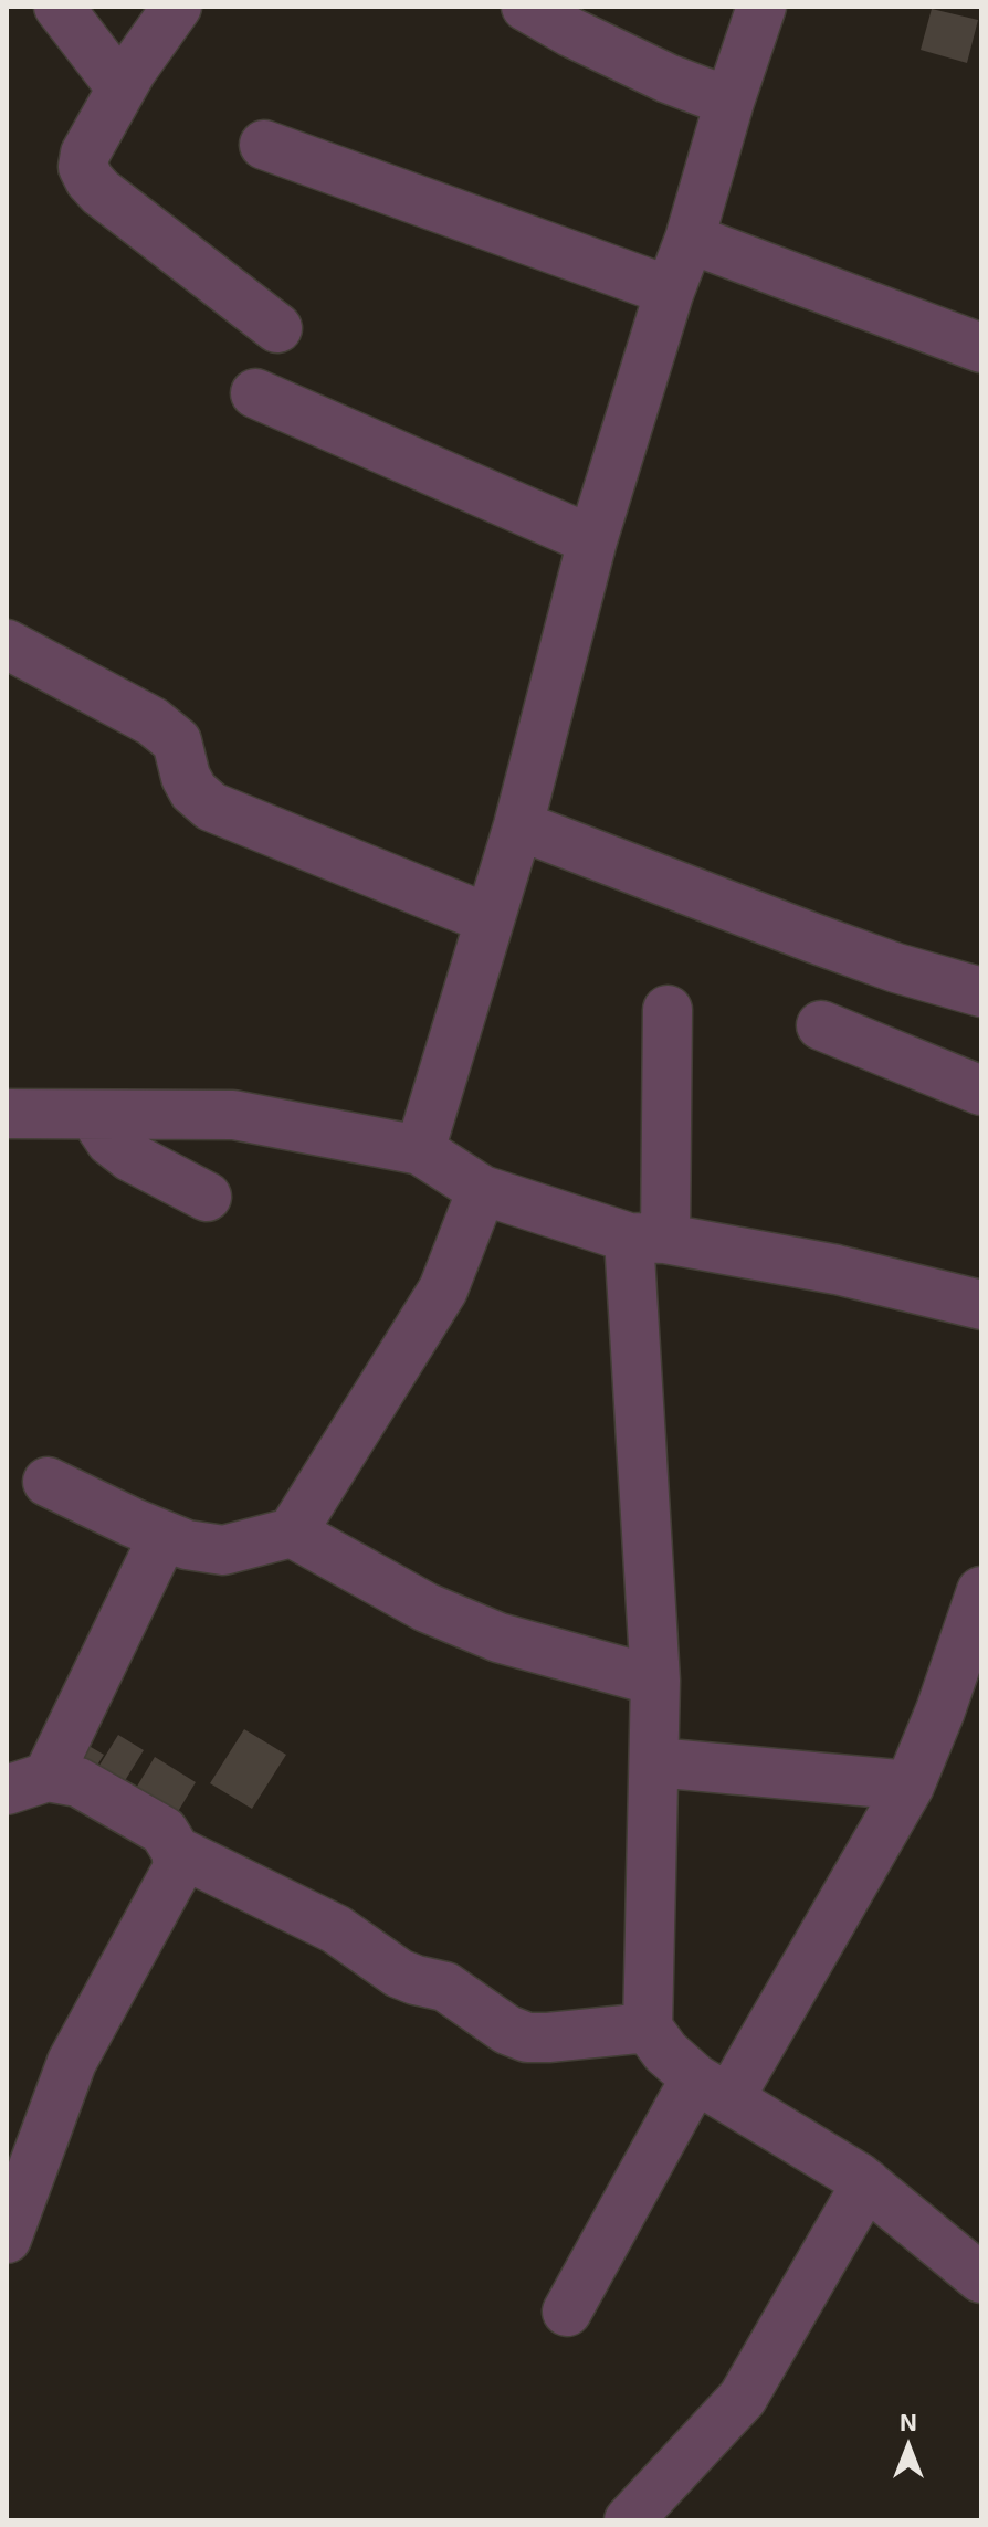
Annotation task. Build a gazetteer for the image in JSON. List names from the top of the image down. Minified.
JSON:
{"north":"top"}
